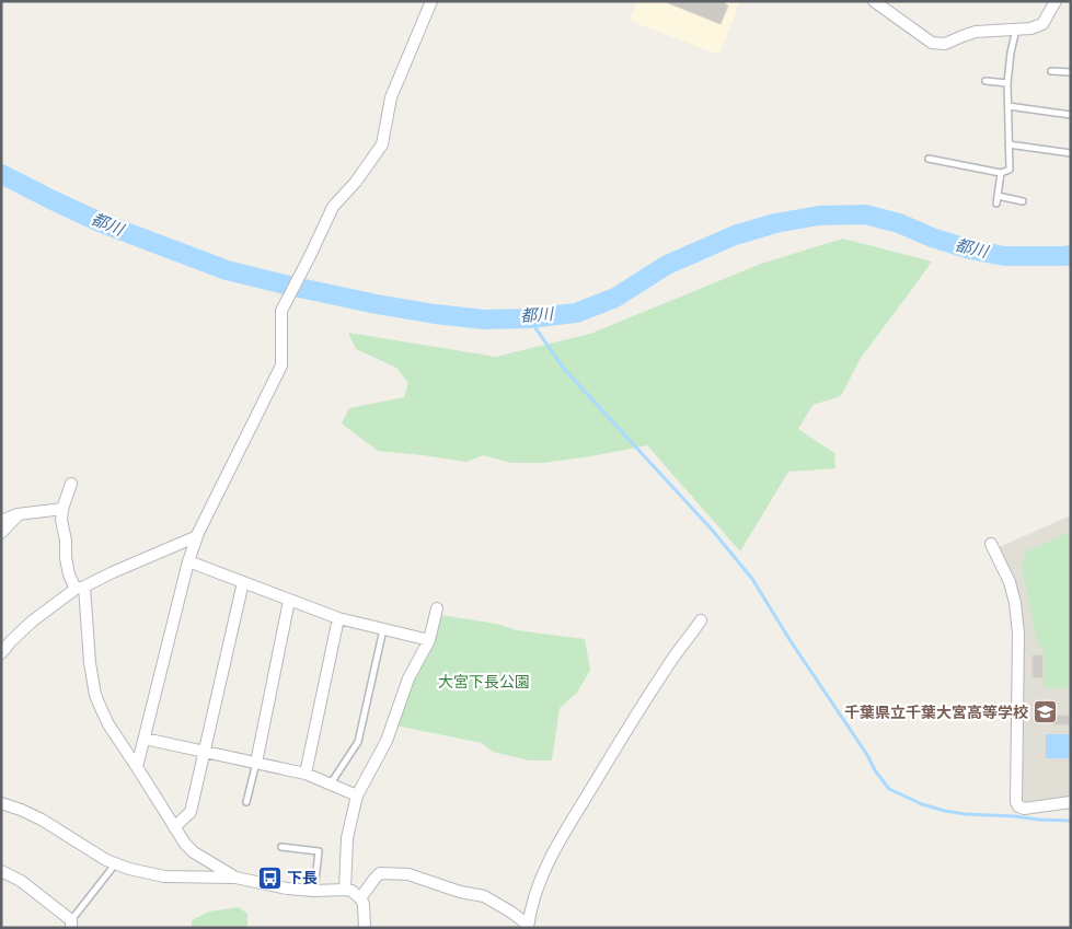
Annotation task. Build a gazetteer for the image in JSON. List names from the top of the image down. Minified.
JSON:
{"water":["都川"],"parks":["大宮下長公園"],"places":{"school or university":["千葉県立千葉大宮高等学校"],"bus stop":["下長"]}}
